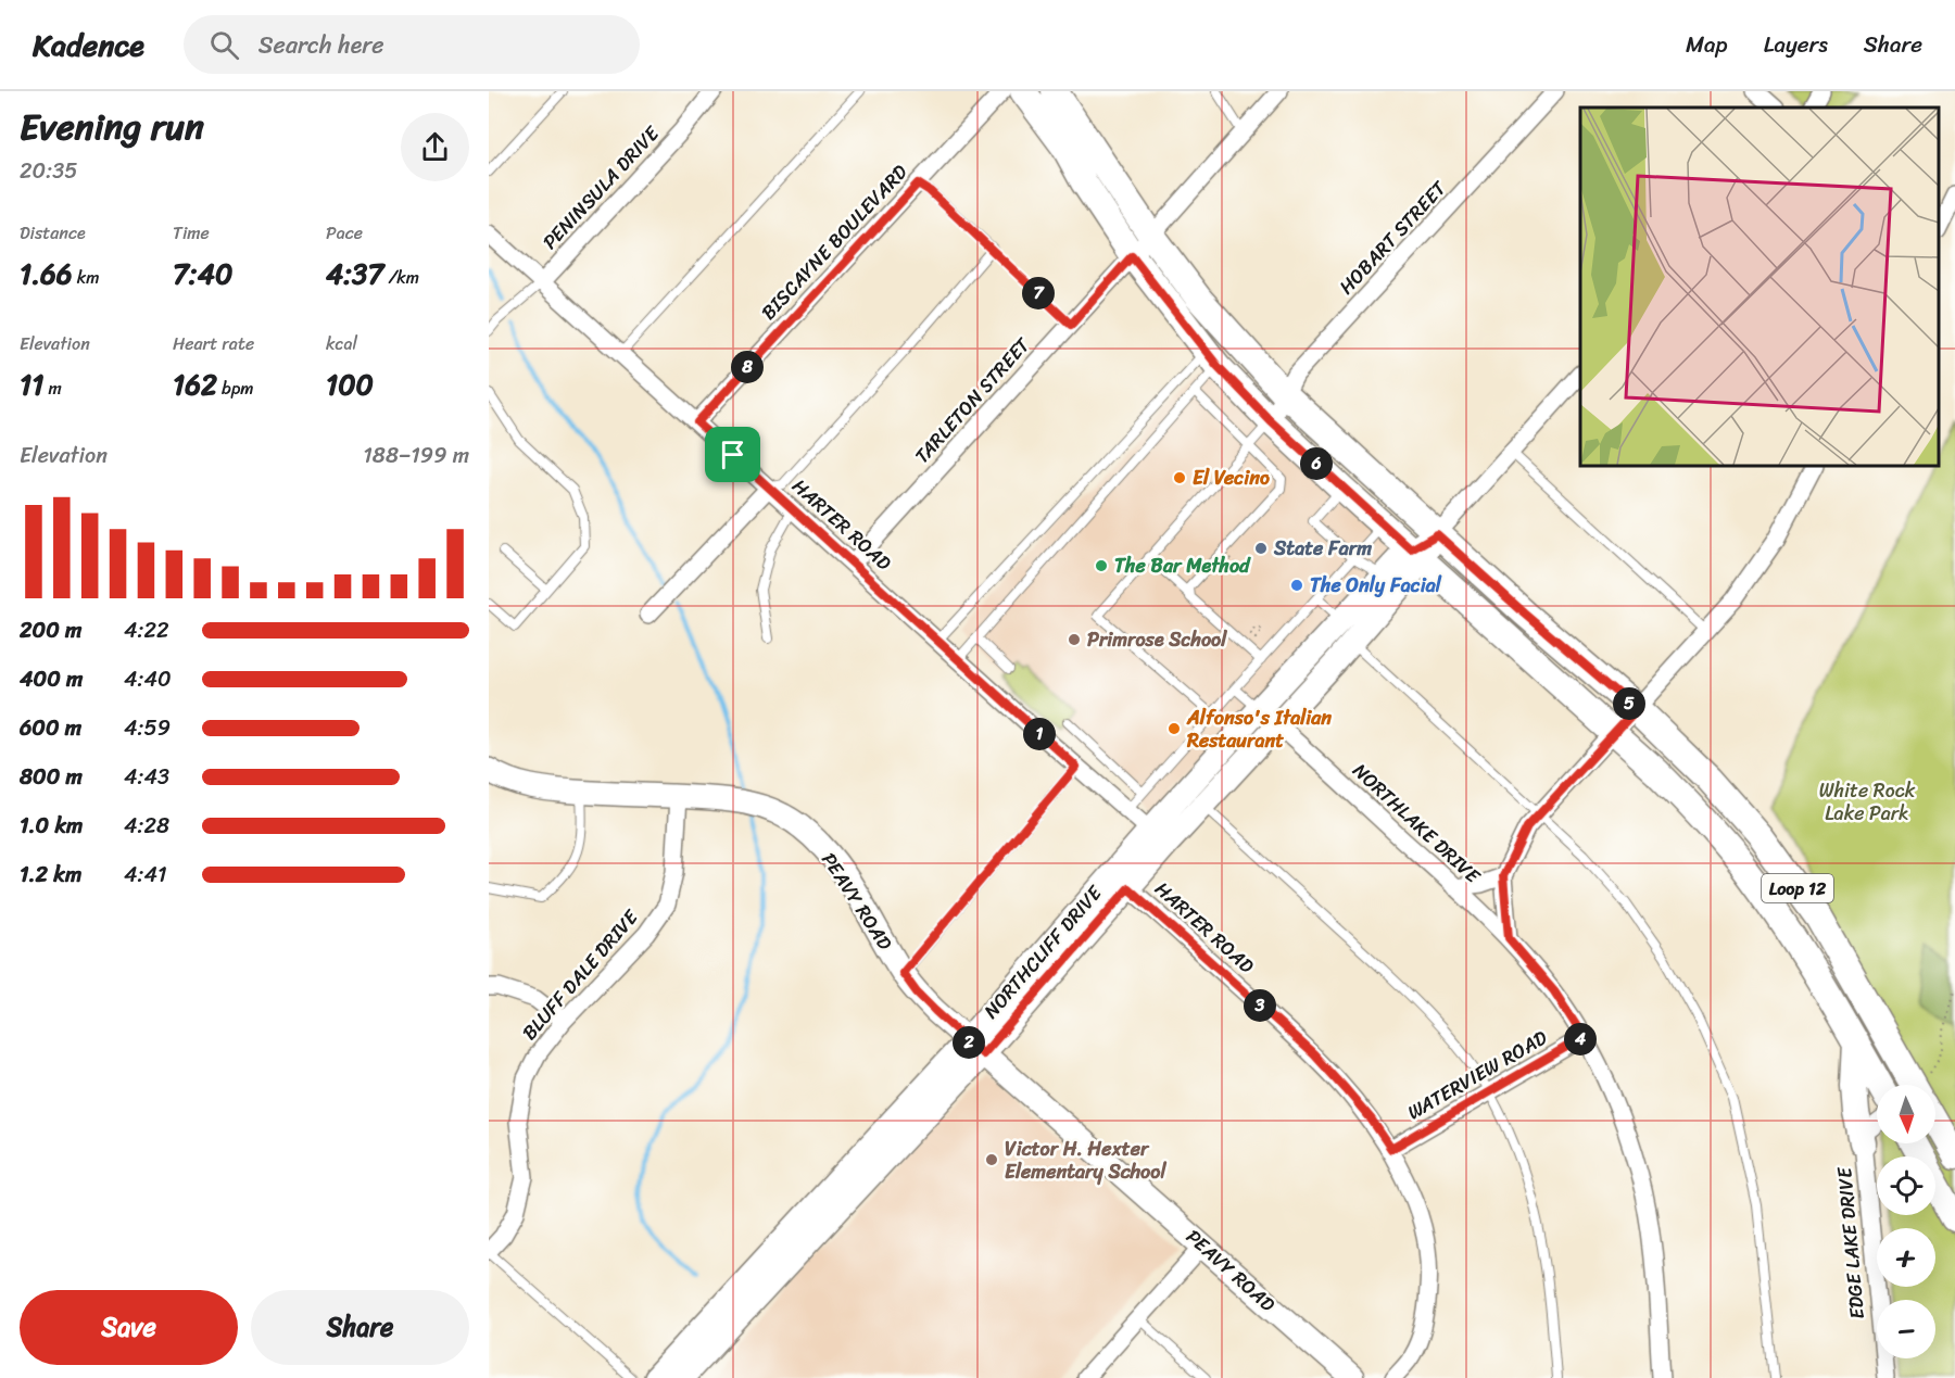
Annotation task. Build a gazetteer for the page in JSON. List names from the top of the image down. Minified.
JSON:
{"streets":{"main road":["Loop 12"],"street":["PENINSULA DRIVE","HOBART STREET","BISCAYNE BOULEVARD","TARLETON STREET","HARTER ROAD","NORTHLAKE DRIVE","PEAVY ROAD","NORTHCLIFF DRIVE","BLUFF DALE DRIVE","WATERVIEW ROAD","EDGE LAKE DRIVE"]},"crossings":[["PENINSULA DRIVE","HARTER ROAD"],["HOBART STREET","Loop 12"],["BISCAYNE BOULEVARD","HARTER ROAD"],["TARLETON STREET","HARTER ROAD"],["TARLETON STREET","Loop 12"],["HARTER ROAD","NORTHCLIFF DRIVE"],["HARTER ROAD","WATERVIEW ROAD"],["NORTHLAKE DRIVE","NORTHCLIFF DRIVE"],["NORTHLAKE DRIVE","WATERVIEW ROAD"],["Loop 12","NORTHCLIFF DRIVE"],["PEAVY ROAD","NORTHCLIFF DRIVE"],["PEAVY ROAD","BLUFF DALE DRIVE"]],"parks":["White Rock Lake Park"],"places":["El Vecino","State Farm","The Bar Method","The Only Facial","Primrose School","Alfonso's Italian Restaurant","Victor H. Hexter Elementary School"],"north":"bottom","page":{"header":"Kadence","search":"Search here","nav":["Map","Layers","Share"],"heading":["Evening run","20:35"],"stats":[["Distance","1.66 km"],["Time","7:40"],["Pace","4:37 /km"],["Elevation","11 m"],["Heart rate","162 bpm"],["kcal","100"]],"pins":["7","8","6","5","1","3","4","2"],"chart":["Elevation","188–199 m"],"list":[{"name":"200 m","note":"4:22"},{"name":"400 m","note":"4:40"},{"name":"600 m","note":"4:59"},{"name":"800 m","note":"4:43"},{"name":"1.0 km","note":"4:28"},{"name":"1.2 km","note":"4:41"}],"map_buttons":["+","−"],"buttons":["Save","Share"]}}
